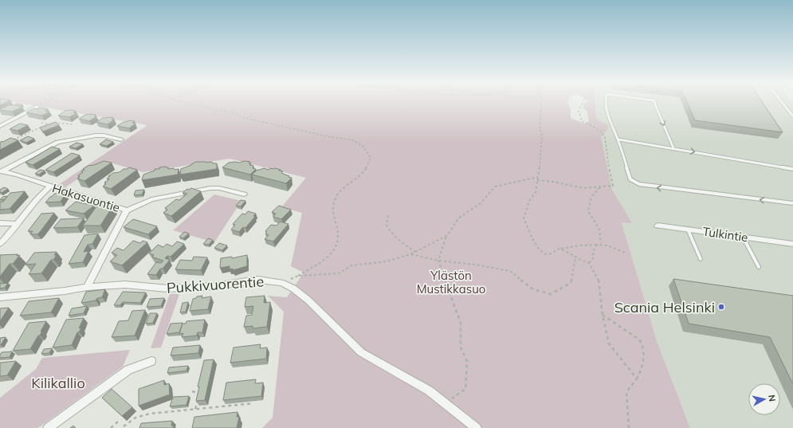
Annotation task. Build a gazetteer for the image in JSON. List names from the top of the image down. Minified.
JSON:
{"streets":{"street":["Hakasuontie","Tulkintie","Pukkivuorentie"]},"crossings":[["Hakasuontie","Pukkivuorentie"]],"parks":["Ylästön Mustikkasuo","Kilikallio"],"places":["Scania Helsinki"],"north":"right"}
